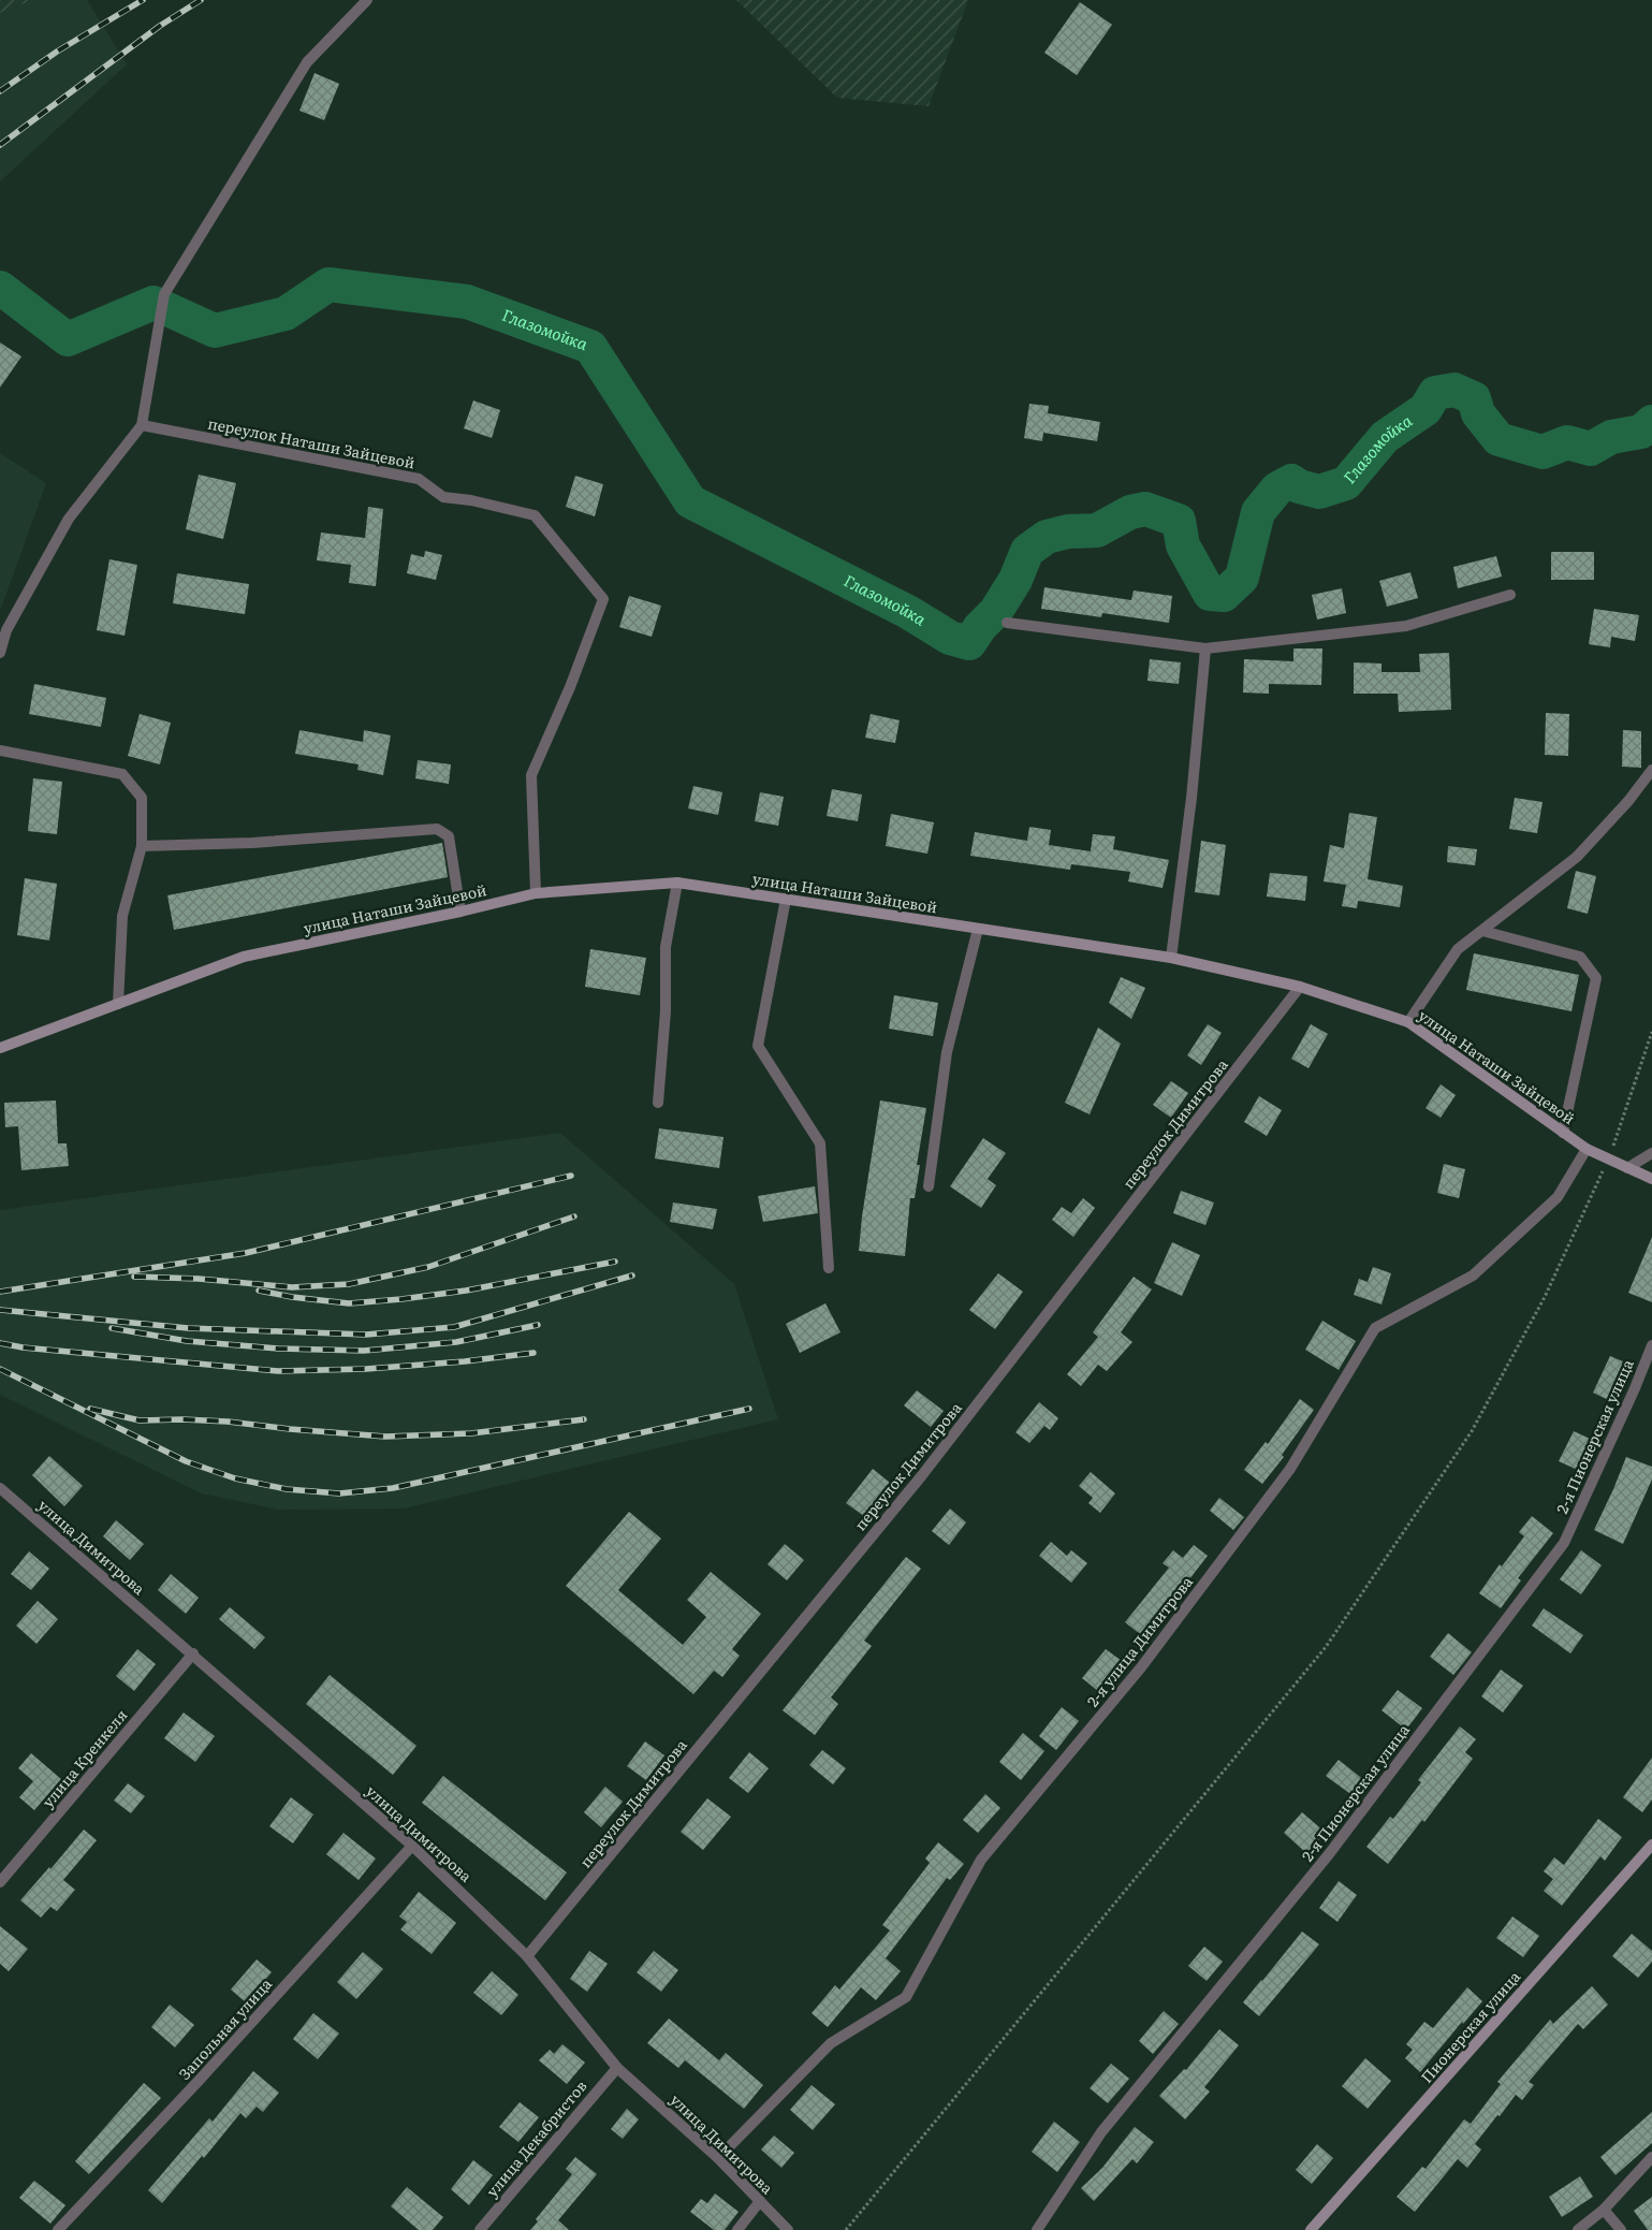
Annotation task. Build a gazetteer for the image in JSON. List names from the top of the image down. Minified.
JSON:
{"streets":{"street":["переулок Наташи Зайцевой","улица Наташи Зайцевой","переулок Димитрова","2-я Пионерская улица","улица Димитрова","2-я улица Димитрова","улица Кренкеля","Пионерская улица","Запольная улица","улица Декабристов"]},"crossings":[["переулок Наташи Зайцевой","улица Наташи Зайцевой"],["улица Наташи Зайцевой","переулок Димитрова"],["улица Наташи Зайцевой","2-я улица Димитрова"],["переулок Димитрова","улица Димитрова"],["улица Димитрова","2-я улица Димитрова"],["улица Димитрова","улица Кренкеля"],["улица Димитрова","Запольная улица"],["улица Димитрова","улица Декабристов"]],"water":["Глазомойка"]}
